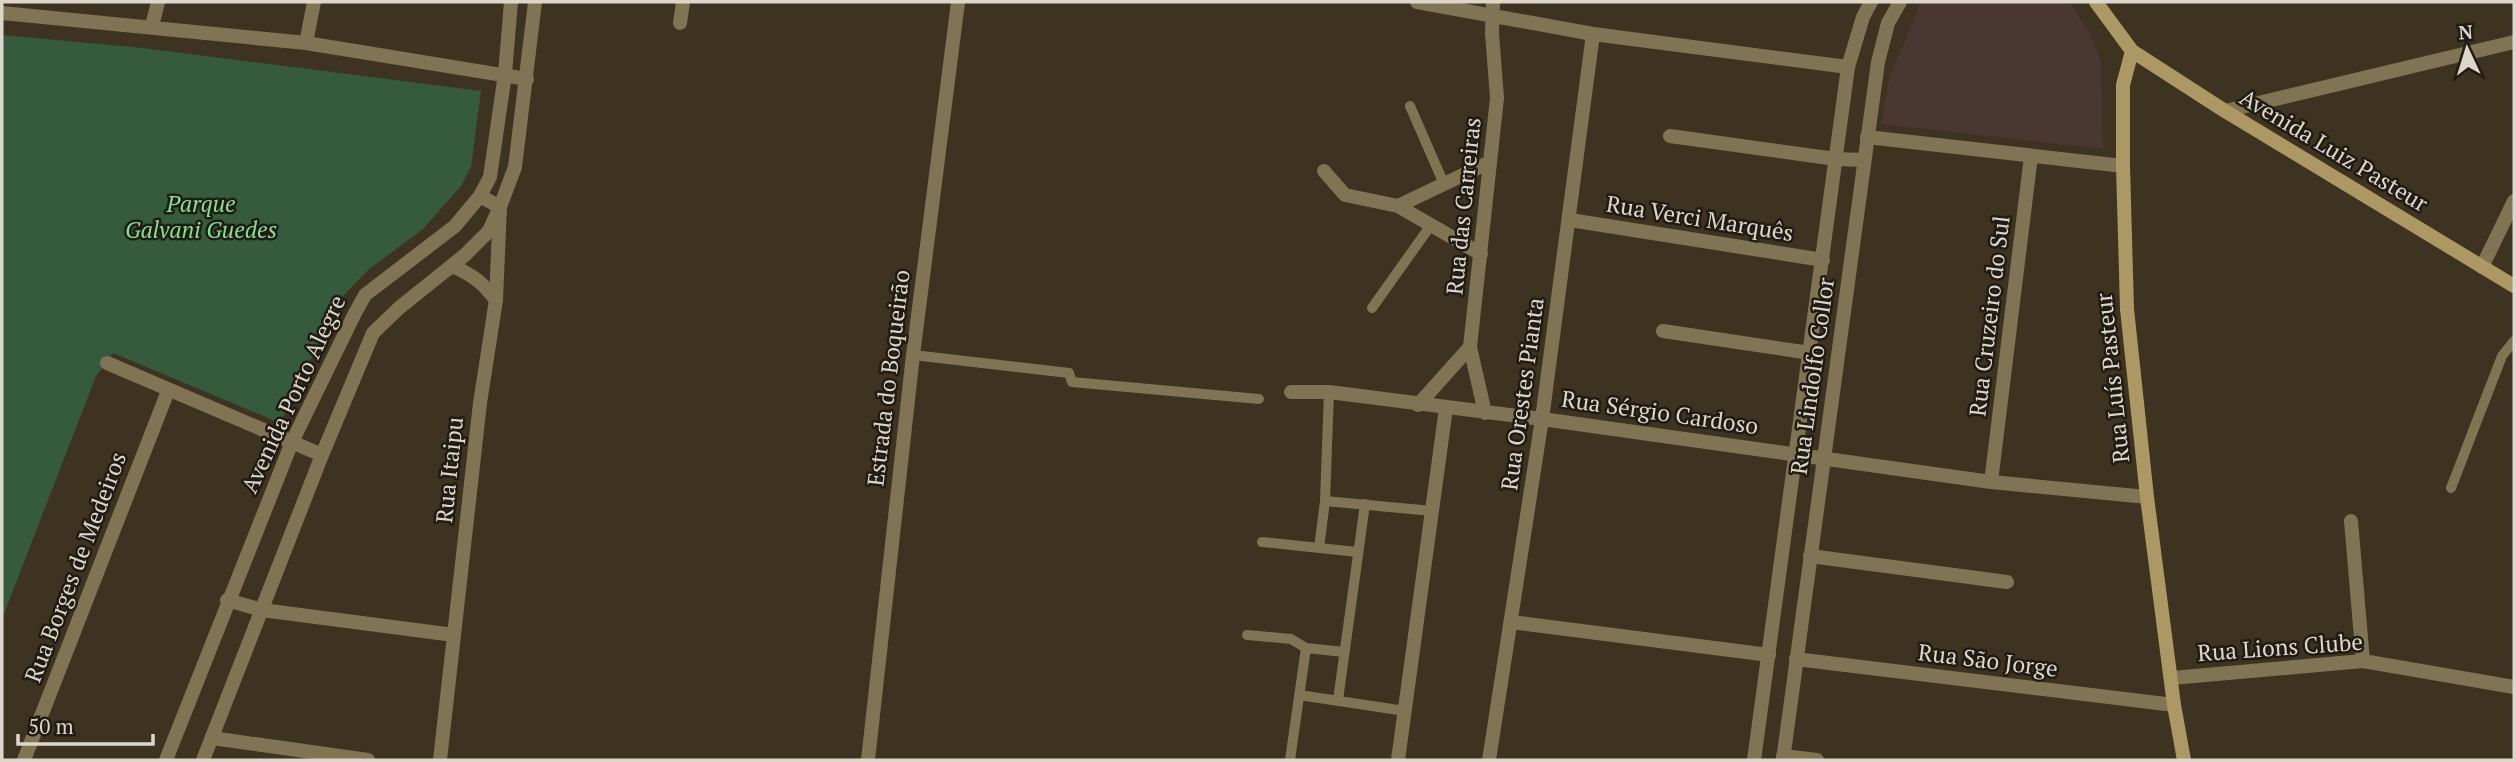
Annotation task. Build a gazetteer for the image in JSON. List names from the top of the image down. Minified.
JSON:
{"streets":{"main road":["Avenida Luiz Pasteur","Rua Luís Pasteur"],"street":["Rua das Carreiras","Rua Verci Marquês","Rua Cruzeiro do Sul","Rua Lindolfo Collor","Estrada do Boqueirão","Avenida Porto Alegre","Rua Orestes Pianta","Rua Sérgio Cardoso","Rua Itaipu","Rua Borges de Medeiros","Rua Lions Clube","Rua São Jorge"]},"crossings":[["Avenida Luiz Pasteur","Rua Luís Pasteur"],["Rua das Carreiras","Rua Sérgio Cardoso"],["Rua Verci Marquês","Rua Lindolfo Collor"],["Rua Verci Marquês","Rua Orestes Pianta"],["Rua Cruzeiro do Sul","Rua Sérgio Cardoso"],["Rua Lindolfo Collor","Rua Sérgio Cardoso"],["Rua Lindolfo Collor","Rua São Jorge"],["Rua Luís Pasteur","Rua Sérgio Cardoso"],["Rua Luís Pasteur","Rua Lions Clube"],["Rua Luís Pasteur","Rua São Jorge"],["Avenida Porto Alegre","Rua Itaipu"],["Rua Orestes Pianta","Rua Sérgio Cardoso"]],"parks":["Parque Galvani Guedes"],"scale_bar":"50 m","north":"top"}
